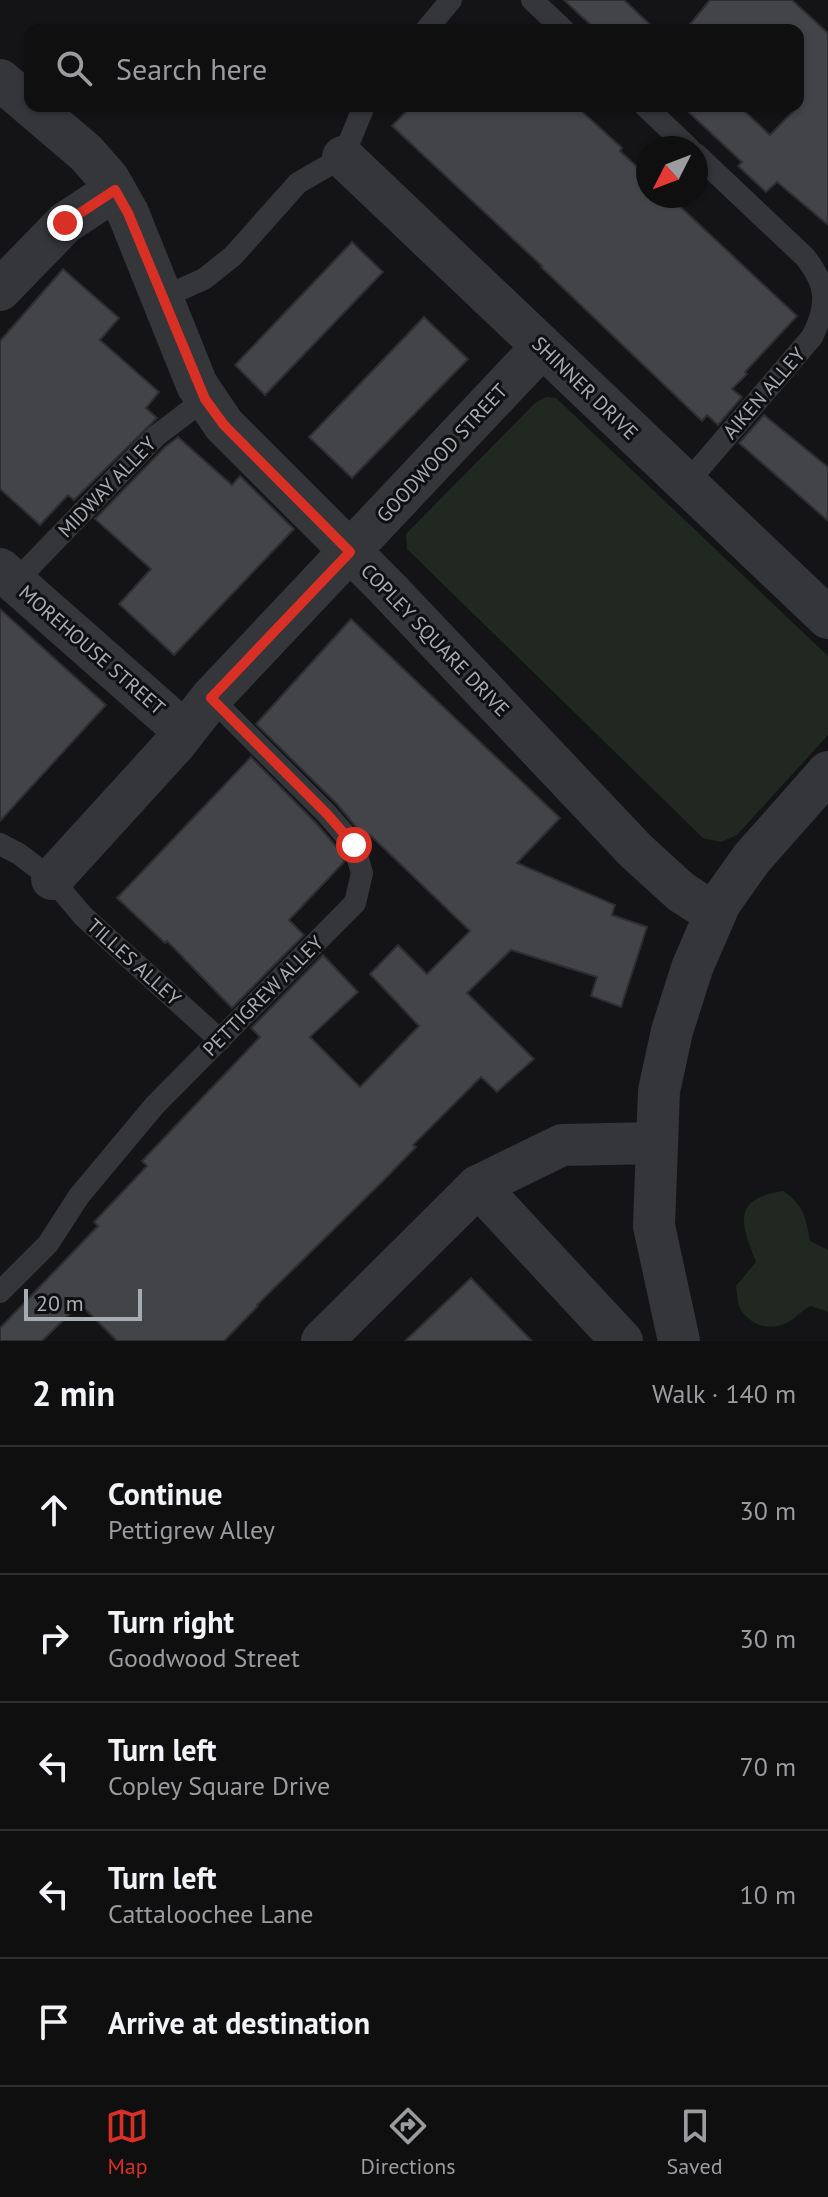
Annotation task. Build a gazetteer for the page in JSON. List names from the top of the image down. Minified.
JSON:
{"streets":{"street":["SHINNER DRIVE","GOODWOOD STREET","COPLEY SQUARE DRIVE","MOREHOUSE STREET"],"lane":["AIKEN ALLEY","MIDWAY ALLEY","TILLES ALLEY","PETTIGREW ALLEY"]},"crossings":[["SHINNER DRIVE","AIKEN ALLEY"],["SHINNER DRIVE","GOODWOOD STREET"],["GOODWOOD STREET","COPLEY SQUARE DRIVE"],["GOODWOOD STREET","MOREHOUSE STREET"],["GOODWOOD STREET","TILLES ALLEY"],["GOODWOOD STREET","PETTIGREW ALLEY"],["MIDWAY ALLEY","COPLEY SQUARE DRIVE"],["MIDWAY ALLEY","MOREHOUSE STREET"],["TILLES ALLEY","PETTIGREW ALLEY"]],"scale_bar":"20 m","north":"bottom left","page":{"search":"Search here","scale":"20 m","heading":["2 min","Walk · 140 m"],"list":[["Continue","Pettigrew Alley","30 m"],["Turn right","Goodwood Street","30 m"],["Turn left","Copley Square Drive","70 m"],["Turn left","Cattaloochee Lane","10 m"],"Arrive at destination"],"nav":["Map","Directions","Saved"]}}
